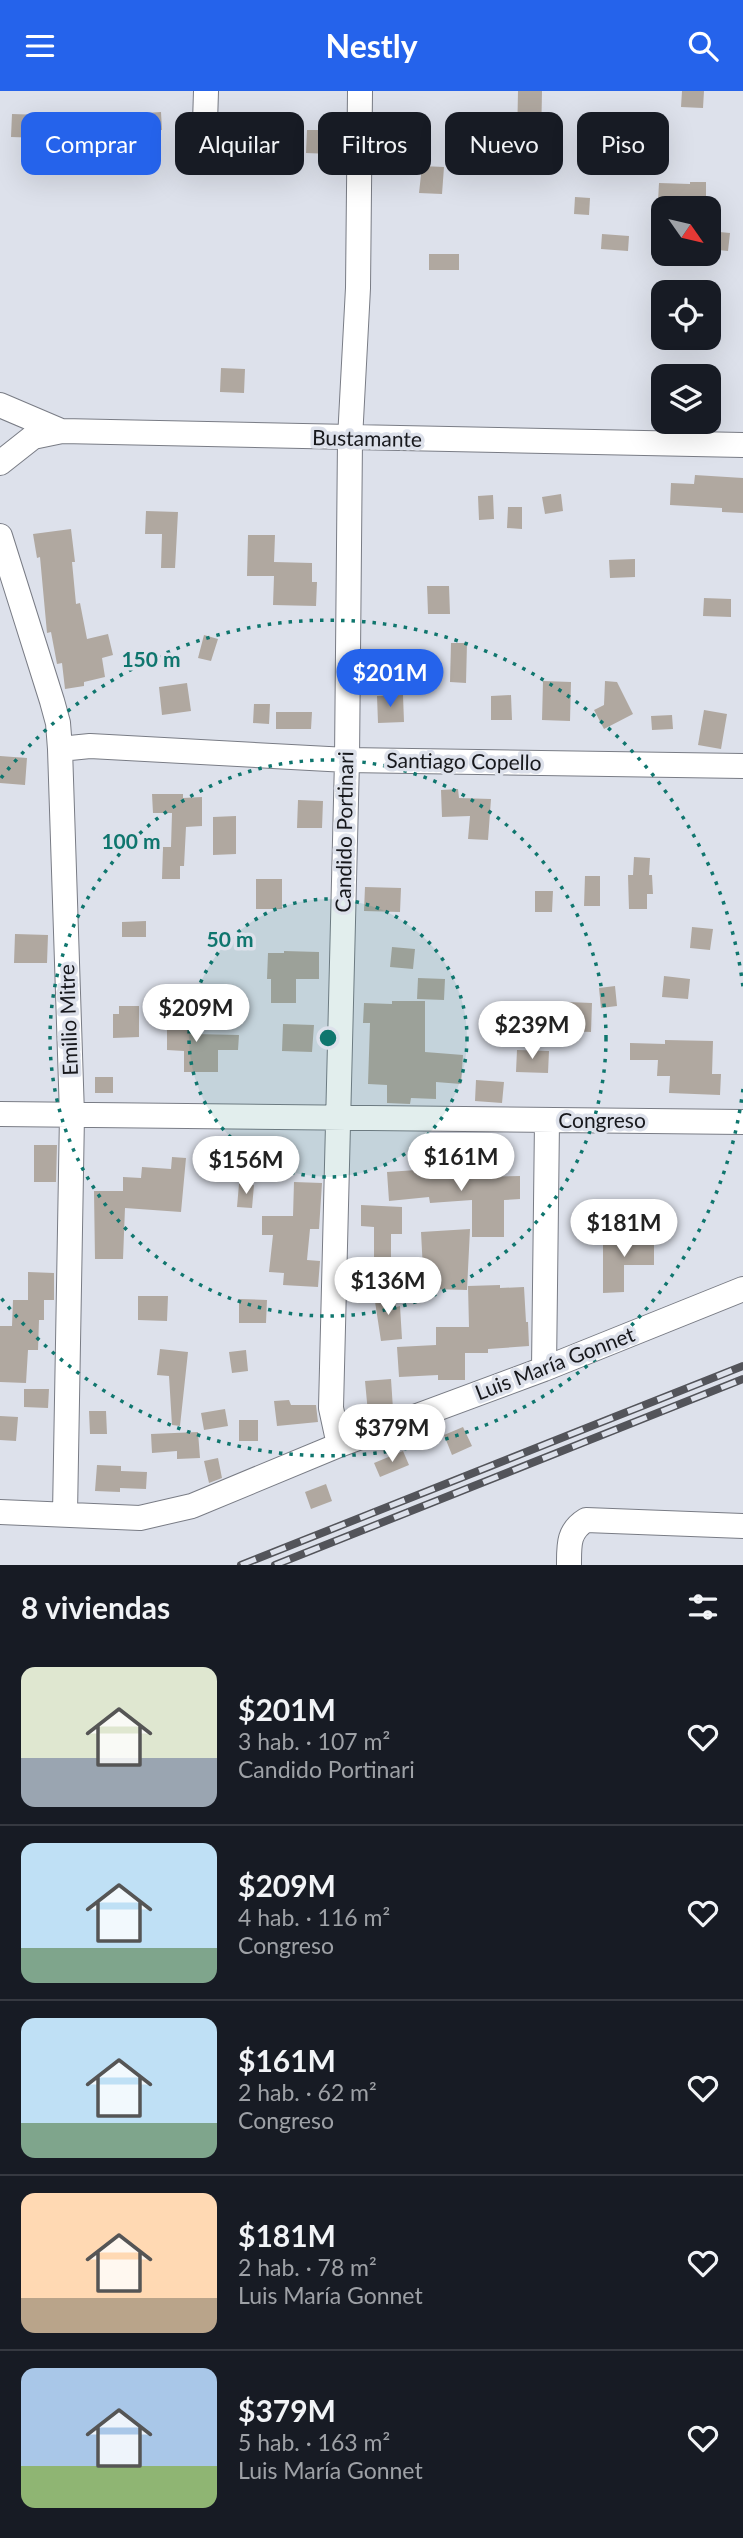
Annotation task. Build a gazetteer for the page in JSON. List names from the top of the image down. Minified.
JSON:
{"streets":{"street":["Bustamante","Santiago Copello","Candido Portinari","Emilio Mitre","Congreso","Luis María Gonnet"]},"crossings":[["Bustamante","Candido Portinari"],["Santiago Copello","Candido Portinari"],["Santiago Copello","Emilio Mitre"],["Candido Portinari","Congreso"],["Candido Portinari","Luis María Gonnet"],["Emilio Mitre","Congreso"],["Emilio Mitre","Luis María Gonnet"]],"north":"bottom right","page":{"header":"Nestly","chip":["Comprar","Alquilar","Filtros","Nuevo","Piso"],"price":["$201M","$209M","$239M","$161M","$156M","$181M","$136M","$379M"],"heading":"8 viviendas","list":[{"name":"$201M","note":"3 hab. · 107 m² · Candido Portinari"},{"name":"$209M","note":"4 hab. · 116 m² · Congreso"},{"name":"$161M","note":"2 hab. · 62 m² · Congreso"},{"name":"$181M","note":"2 hab. · 78 m² · Luis María Gonnet"},{"name":"$379M","note":"5 hab. · 163 m² · Luis María Gonnet"}]},"rings":["150 m","100 m","50 m"]}
